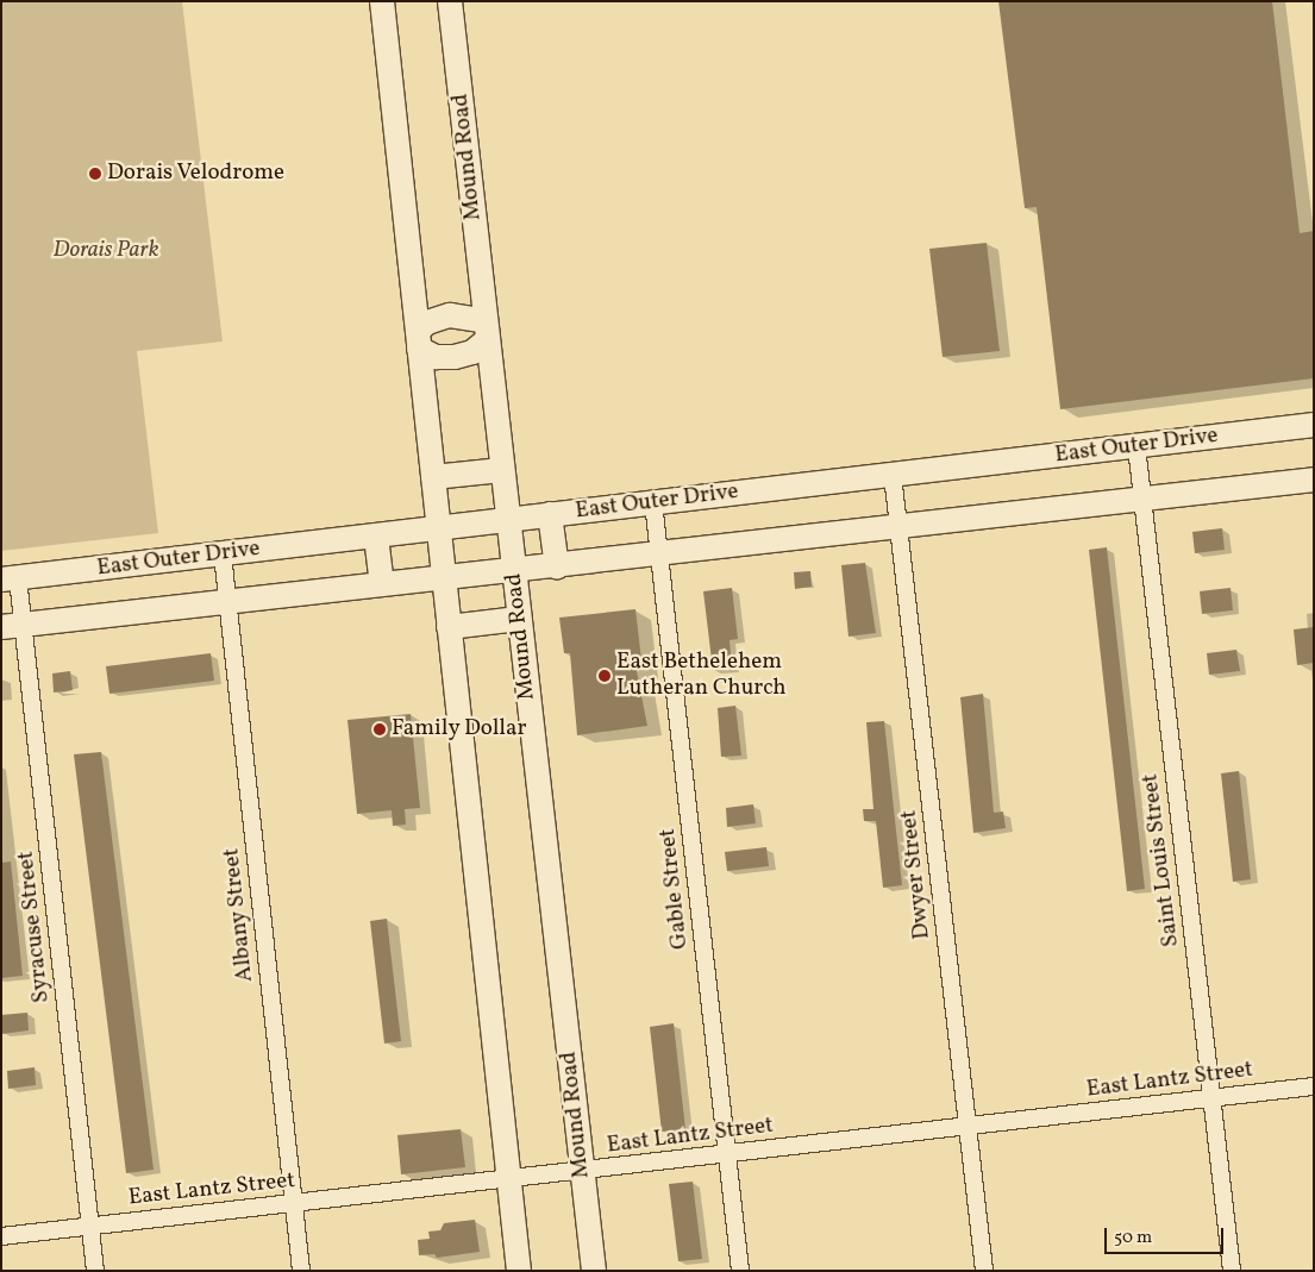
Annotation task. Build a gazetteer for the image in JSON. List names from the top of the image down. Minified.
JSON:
{"streets":{"main road":["Mound Road","East Outer Drive"],"street":["Saint Louis Street","Dwyer Street","Gable Street","Albany Street","Syracuse Street","East Lantz Street"]},"crossings":[["Mound Road","East Outer Drive"],["Mound Road","East Lantz Street"],["East Outer Drive","Saint Louis Street"],["East Outer Drive","Dwyer Street"],["East Outer Drive","Gable Street"],["East Outer Drive","Albany Street"],["East Outer Drive","Syracuse Street"],["Saint Louis Street","East Lantz Street"],["Dwyer Street","East Lantz Street"],["Gable Street","East Lantz Street"],["Albany Street","East Lantz Street"],["Syracuse Street","East Lantz Street"]],"parks":["Dorais Park"],"places":["Dorais Velodrome","East Bethelehem Lutheran Church","Family Dollar"],"scale_bar":"50 m"}
